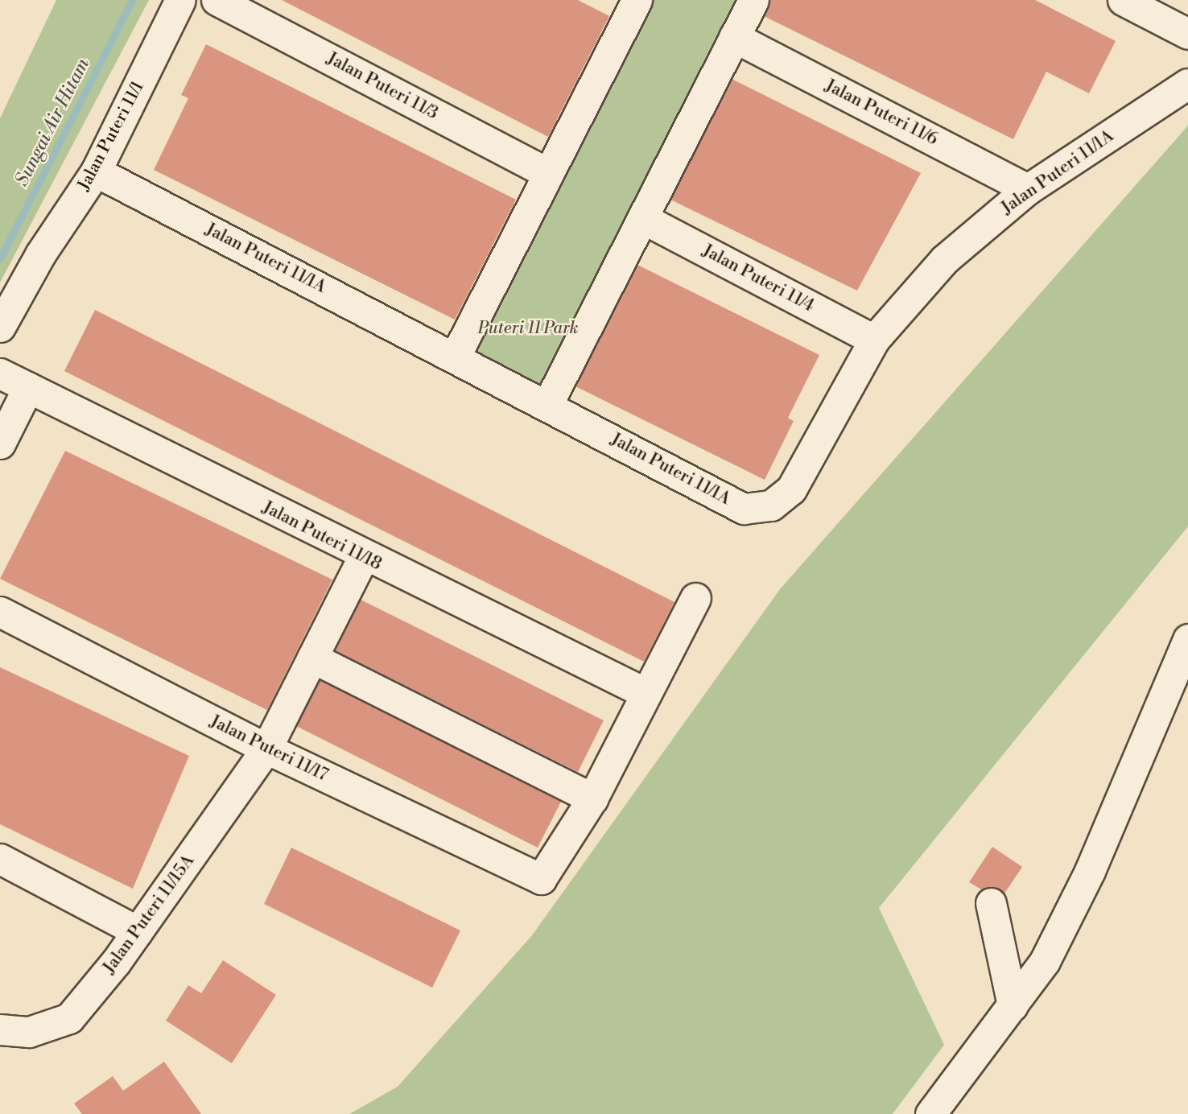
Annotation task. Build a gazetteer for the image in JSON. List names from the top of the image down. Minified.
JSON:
{"streets":{"street":["Jalan Puteri 11/3","Jalan Puteri 11/6","Jalan Puteri 11/1","Jalan Puteri 11/1A","Jalan Puteri 11/4","Jalan Puteri 11/18","Jalan Puteri 11/17","Jalan Puteri 11/15A"]},"crossings":[["Jalan Puteri 11/6","Jalan Puteri 11/1A"],["Jalan Puteri 11/1","Jalan Puteri 11/1A"],["Jalan Puteri 11/1A","Jalan Puteri 11/4"],["Jalan Puteri 11/18","Jalan Puteri 11/15A"],["Jalan Puteri 11/17","Jalan Puteri 11/15A"]],"water":["Sungai Air Hitam"],"parks":["Puteri 11 Park"]}
